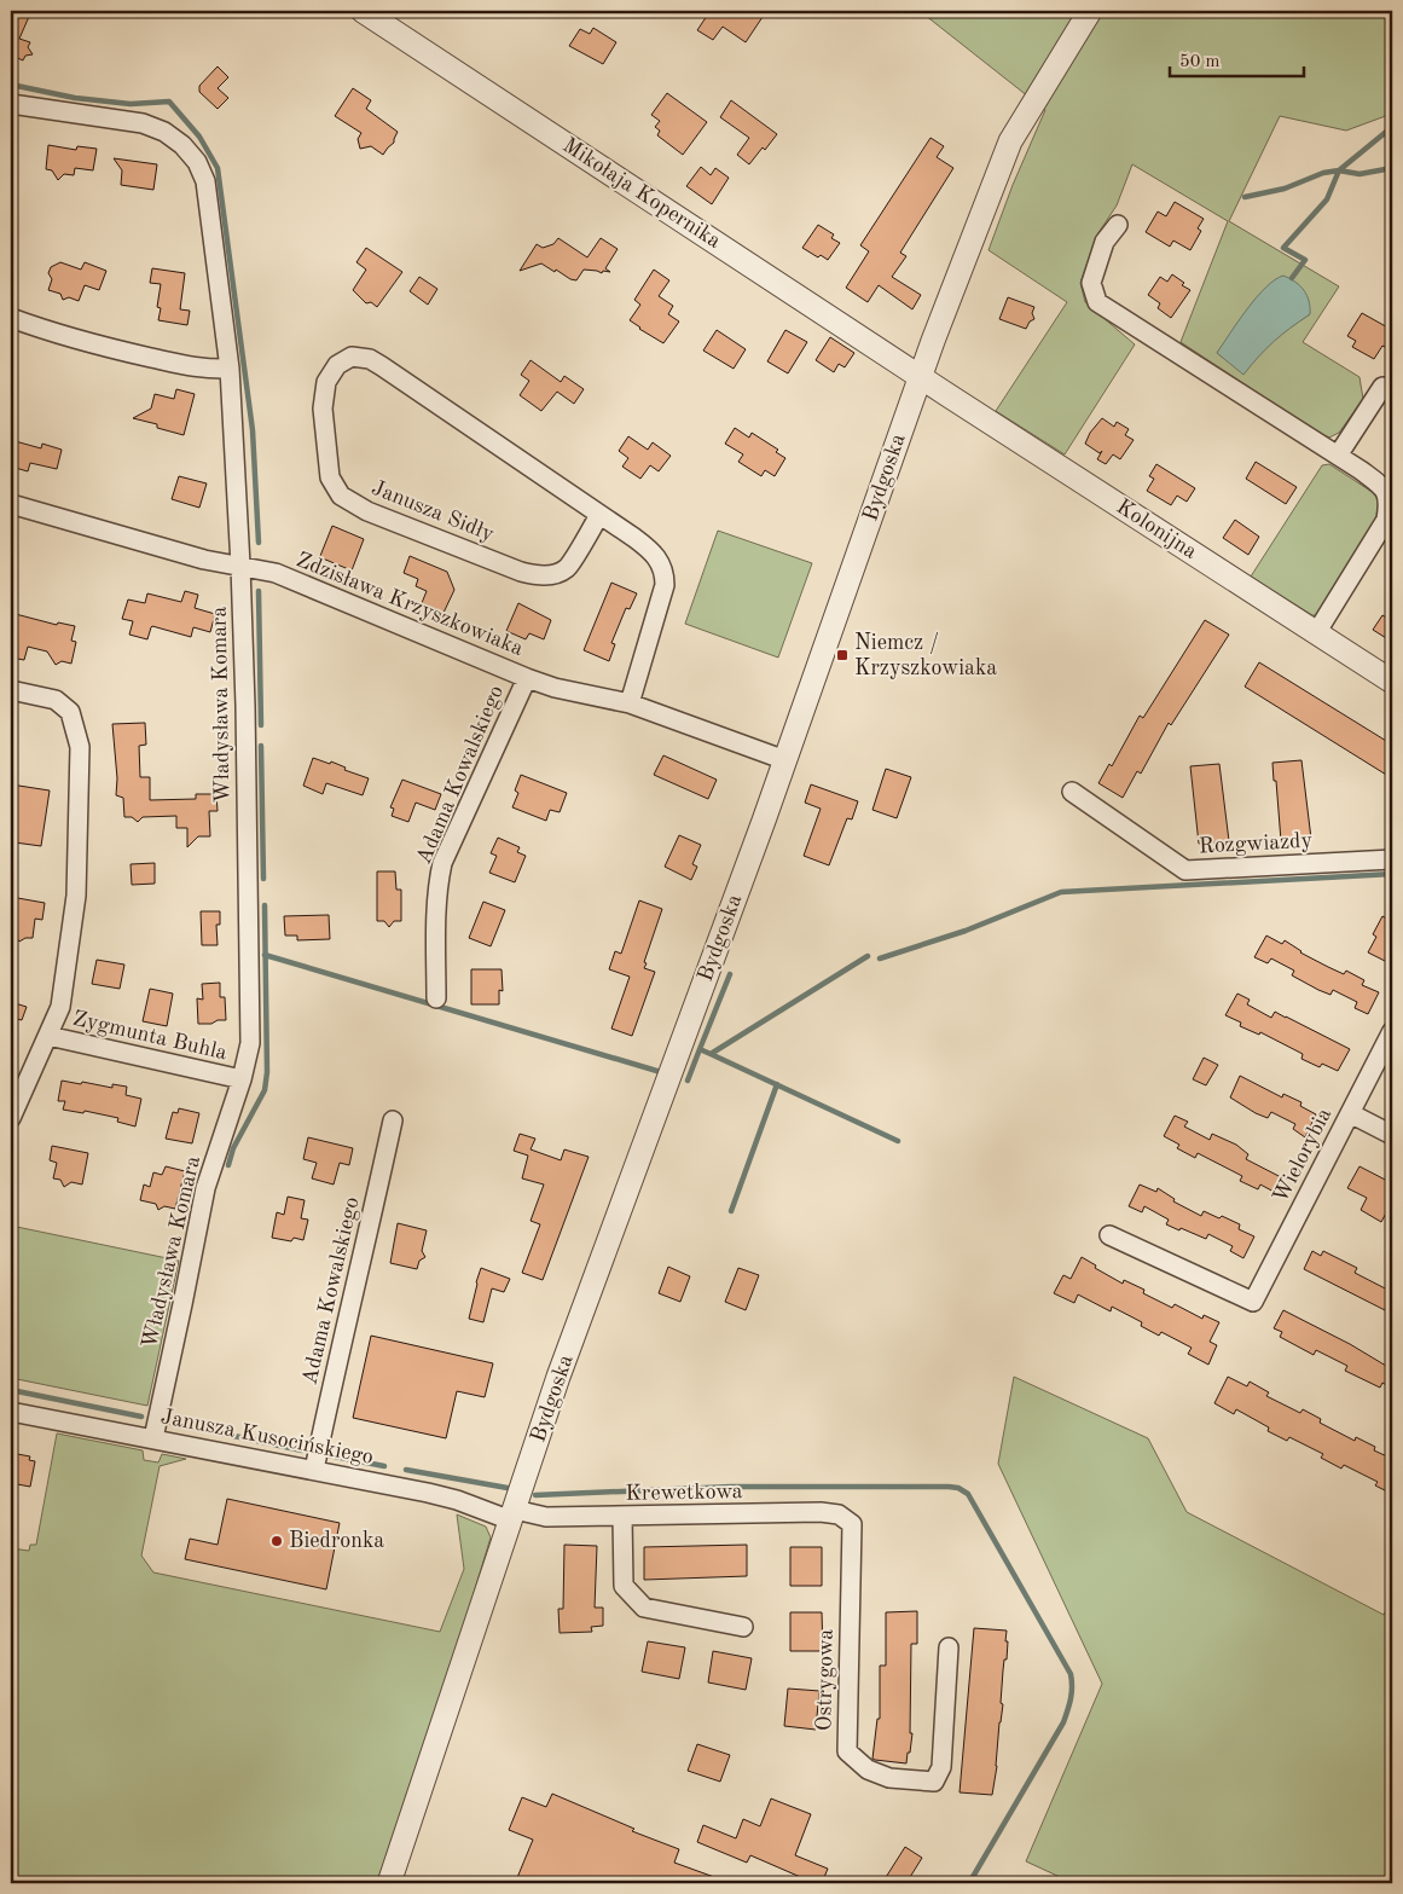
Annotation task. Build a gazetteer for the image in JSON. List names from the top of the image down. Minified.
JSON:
{"streets":{"street":["Mikołaja Kopernika","Bydgoska","Janusza Sidły","Kolonijna","Zdzisława Krzyszkowiaka","Władysława Komara","Adama Kowalskiego","Rozgwiazdy","Zygmunta Buhla","Wielorybia","Janusza Kusocińskiego","Krewetkowa","Ostrygowa"]},"crossings":[["Mikołaja Kopernika","Bydgoska"],["Mikołaja Kopernika","Kolonijna"],["Bydgoska","Kolonijna"],["Bydgoska","Zdzisława Krzyszkowiaka"],["Bydgoska","Janusza Kusocińskiego"],["Bydgoska","Krewetkowa"],["Janusza Sidły","Zdzisława Krzyszkowiaka"],["Zdzisława Krzyszkowiaka","Władysława Komara"],["Zdzisława Krzyszkowiaka","Adama Kowalskiego"],["Władysława Komara","Zygmunta Buhla"],["Władysława Komara","Janusza Kusocińskiego"],["Adama Kowalskiego","Janusza Kusocińskiego"],["Janusza Kusocińskiego","Krewetkowa"],["Krewetkowa","Ostrygowa"]],"places":{"transit":["Niemcz / Krzyszkowiaka"],"other":["Biedronka"]},"scale_bar":"50 m"}
